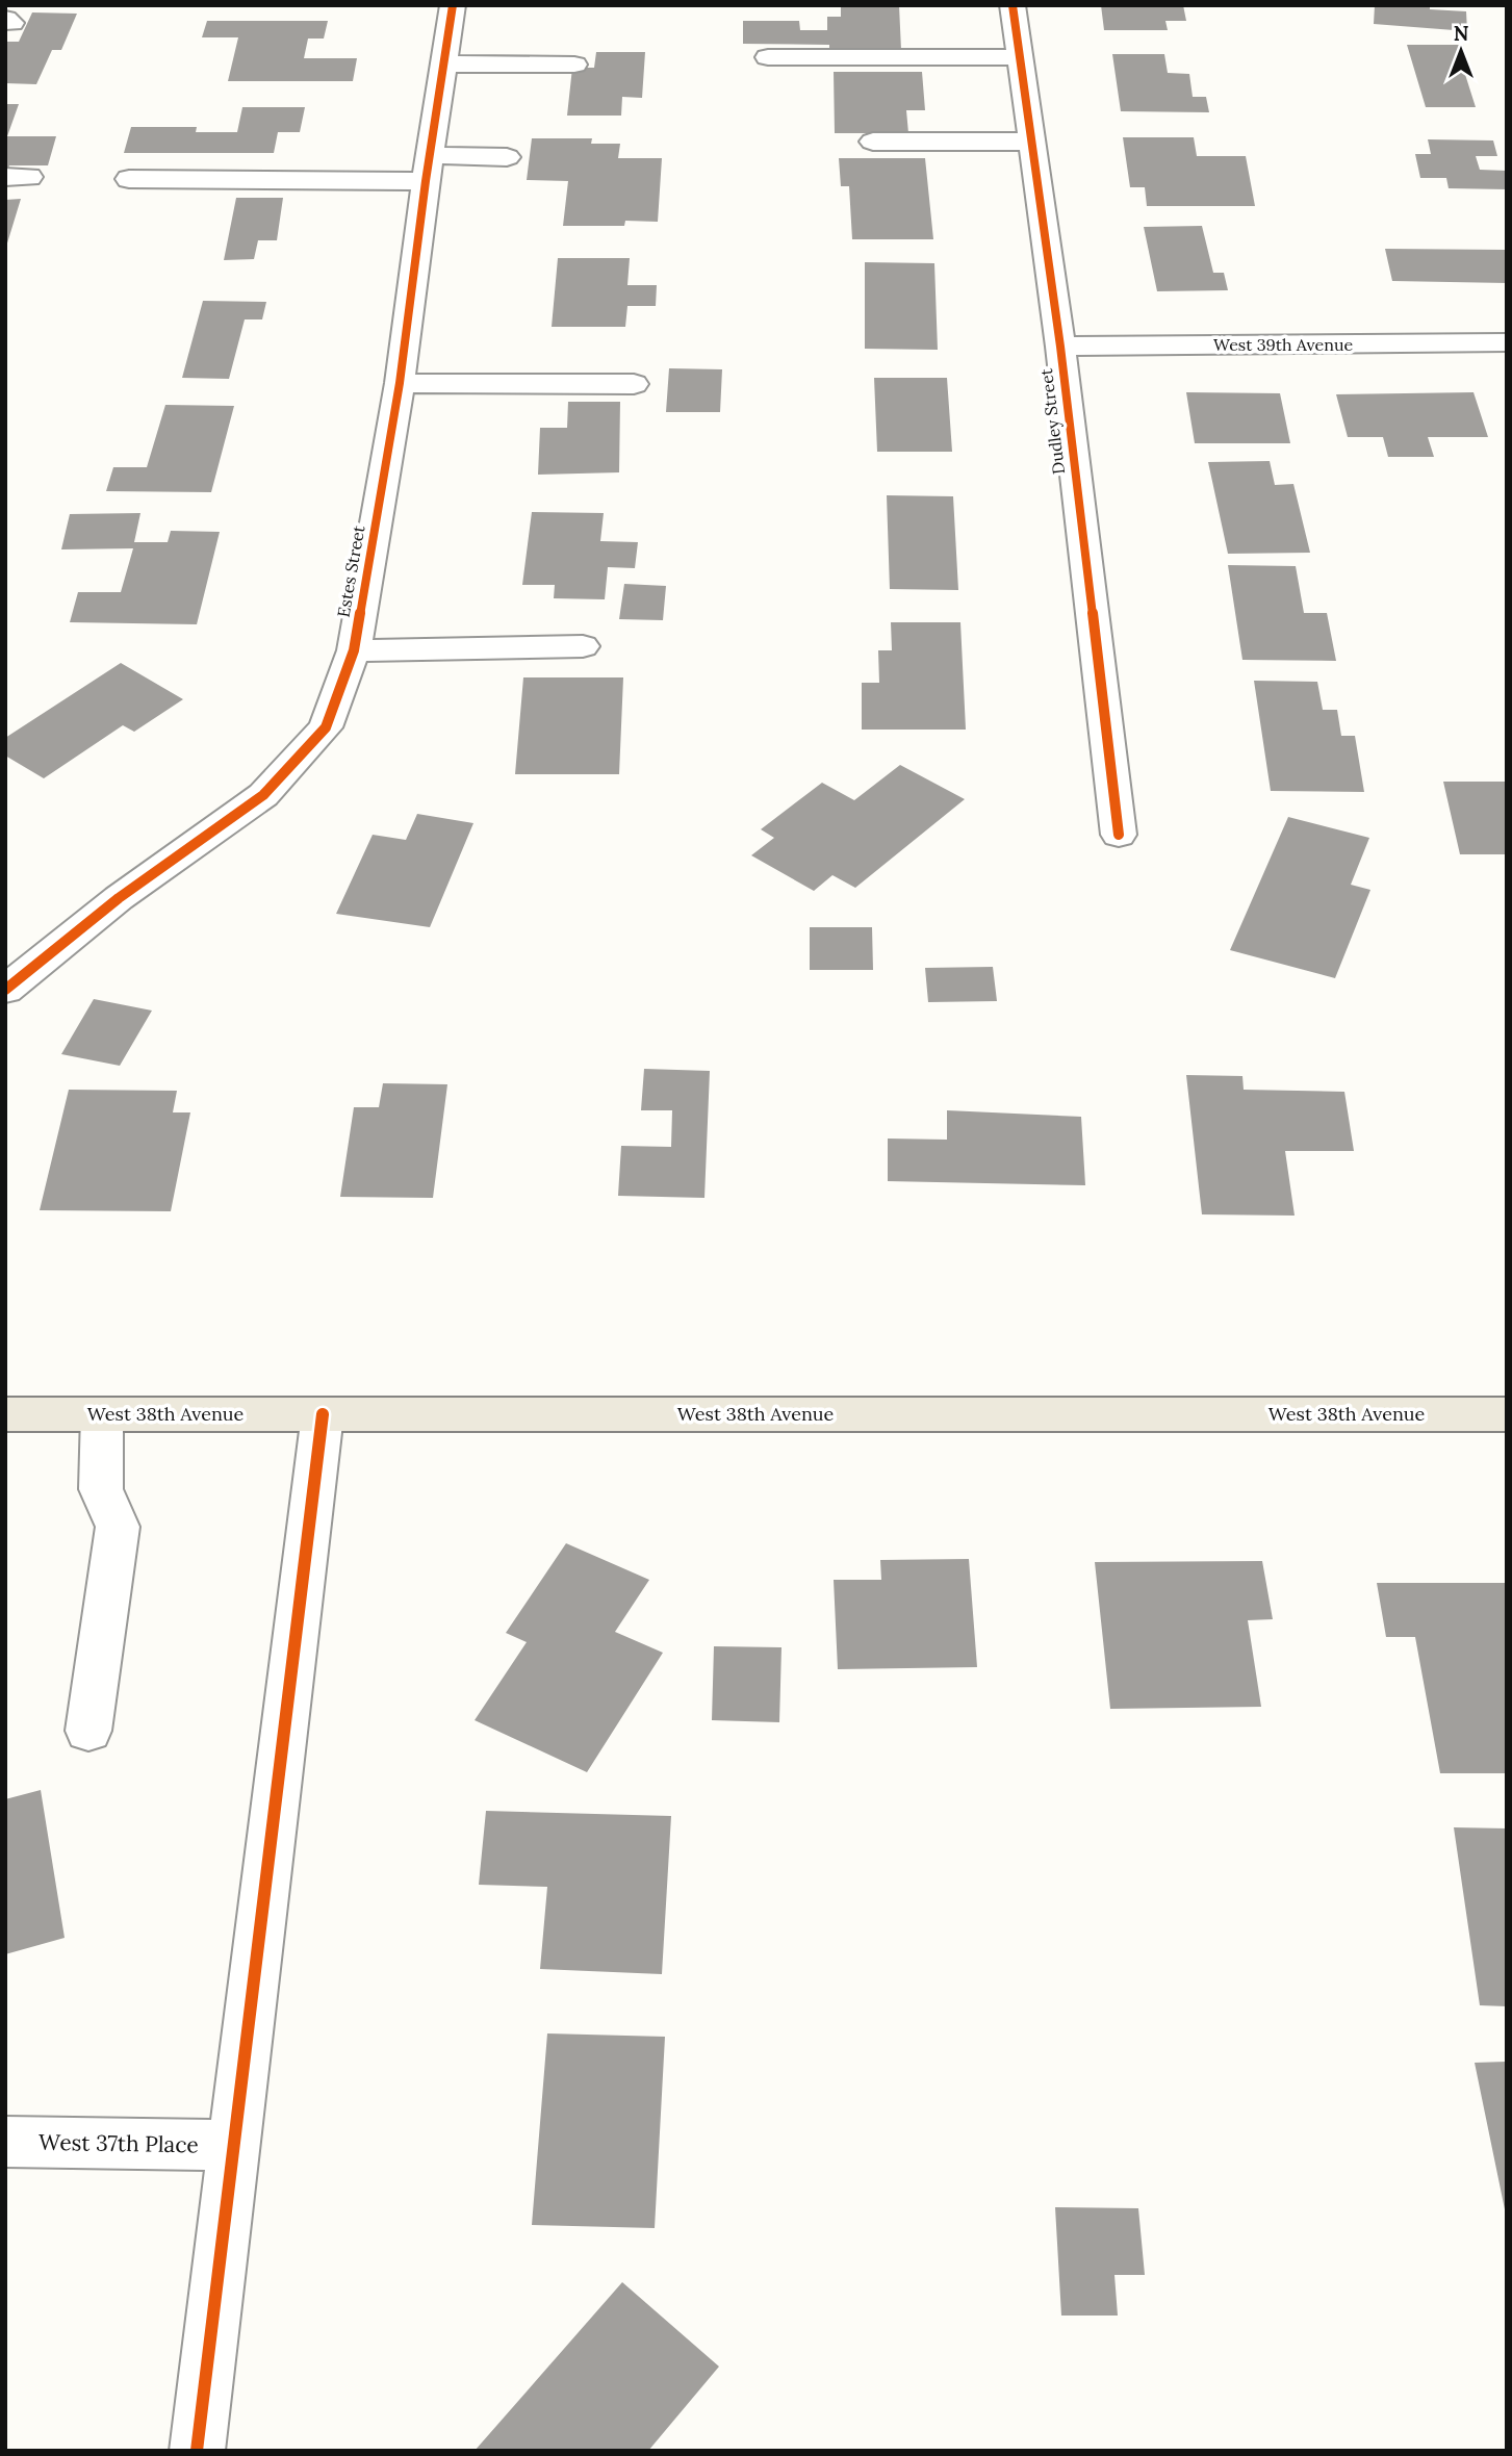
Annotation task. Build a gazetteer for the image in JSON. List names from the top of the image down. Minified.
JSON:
{"streets":{"main road":["West 38th Avenue"],"street":["West 39th Avenue","Dudley Street","Estes Street","West 37th Place"]},"crossings":[["West 39th Avenue","Dudley Street"]],"north":"top"}
